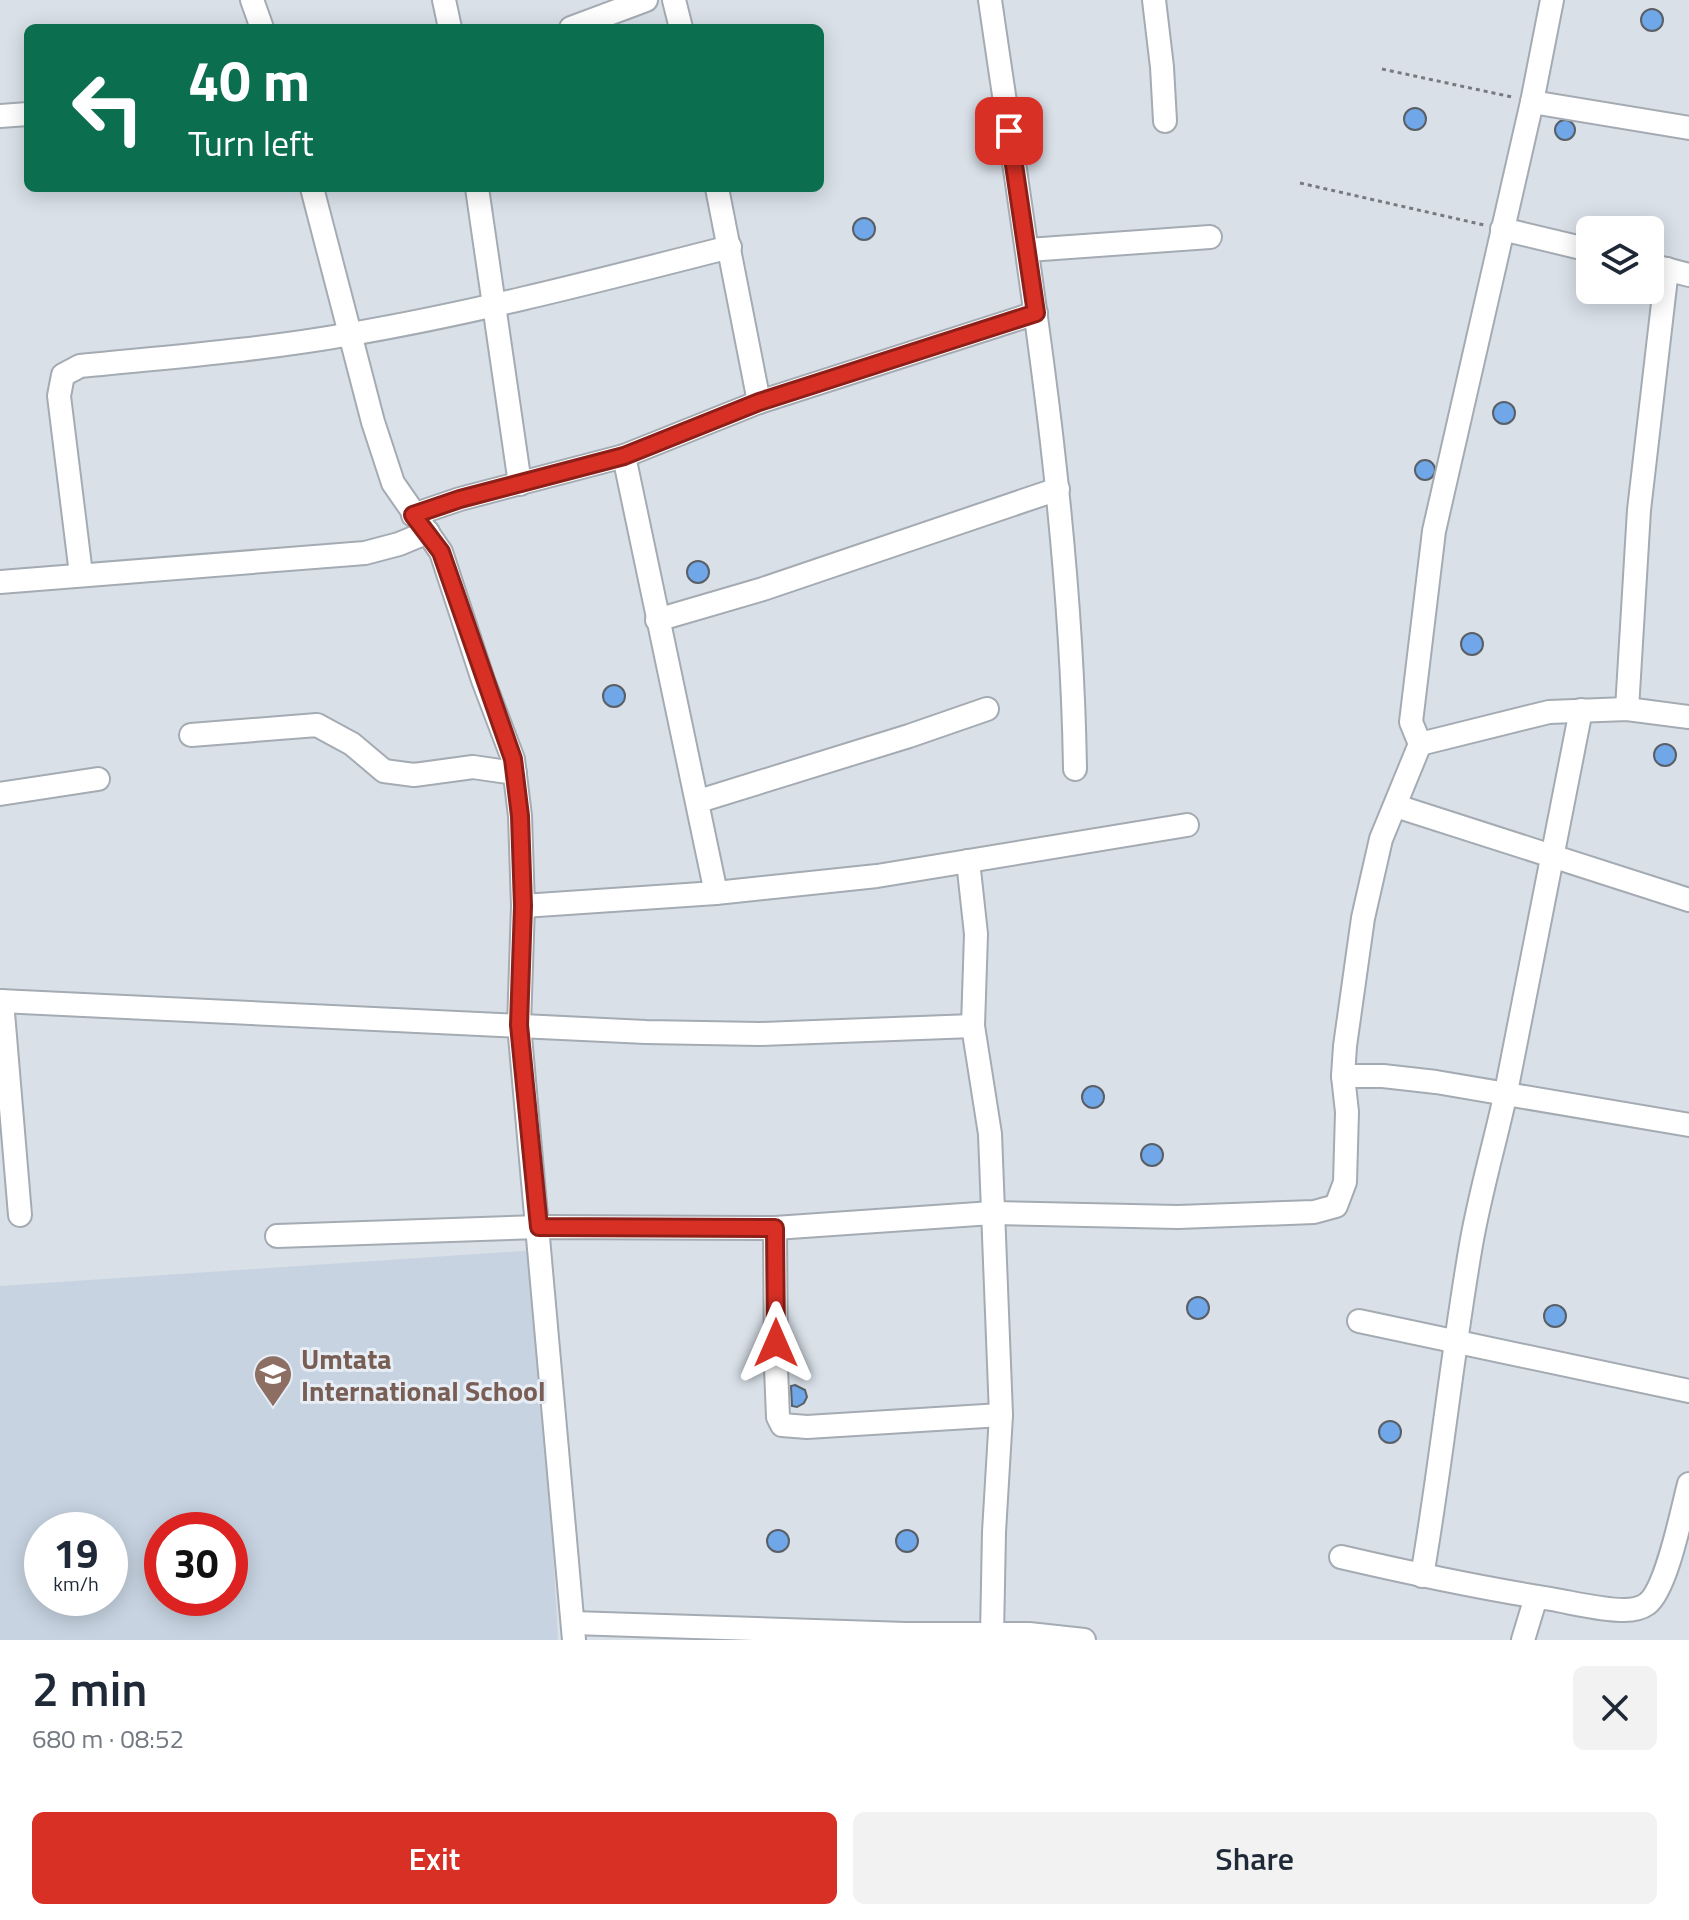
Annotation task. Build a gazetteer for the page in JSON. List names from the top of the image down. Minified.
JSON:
{"places":{"school or university":["Umtata International School"]},"page":{"turn":["40 m","Turn left"],"speed":"19 km/h","limit":"30","heading":["2 min","680 m · 08:52"],"buttons":["Exit","Share"]}}
